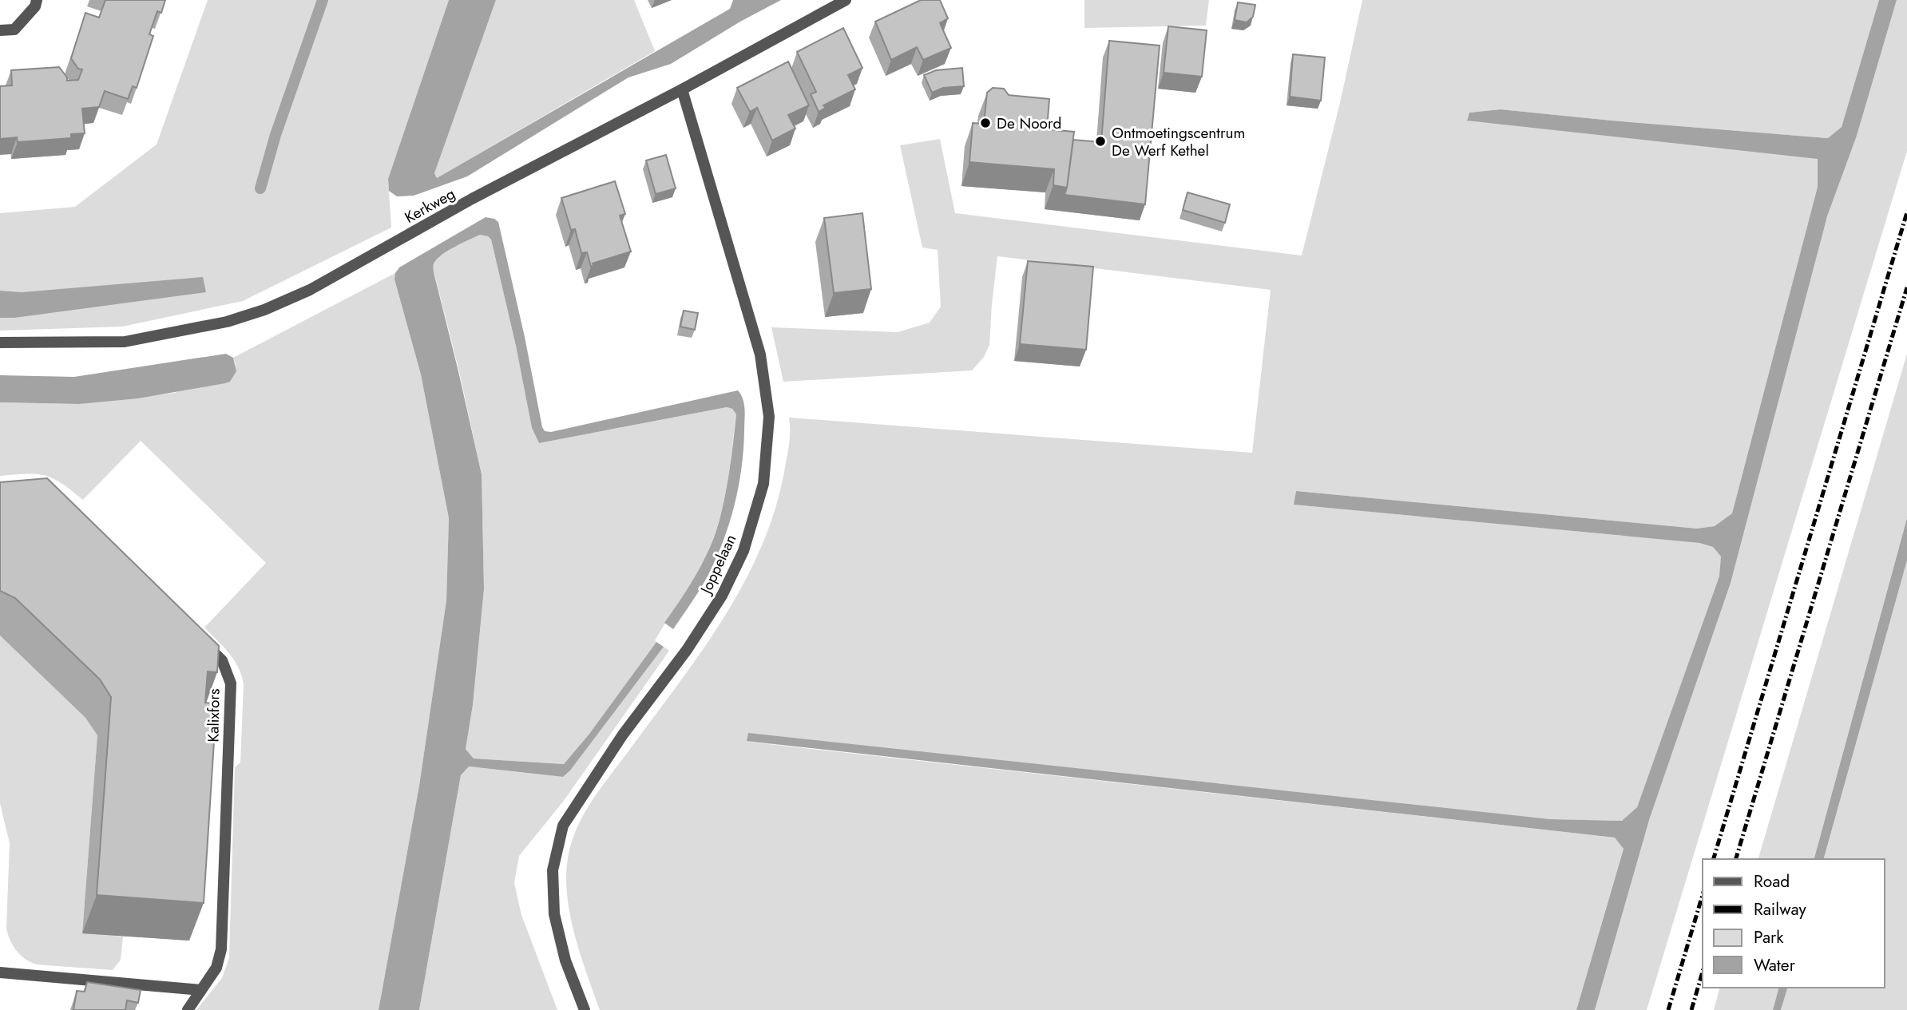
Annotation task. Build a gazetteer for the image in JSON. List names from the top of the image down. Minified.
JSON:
{"streets":{"street":["Kerkweg","Joppelaan","Kalixfors"]},"crossings":[["Kerkweg","Joppelaan"]],"places":["De Noord","Ontmoetingscentrum De Werf Kethel"],"legend":["Road","Railway","Park","Water"]}
